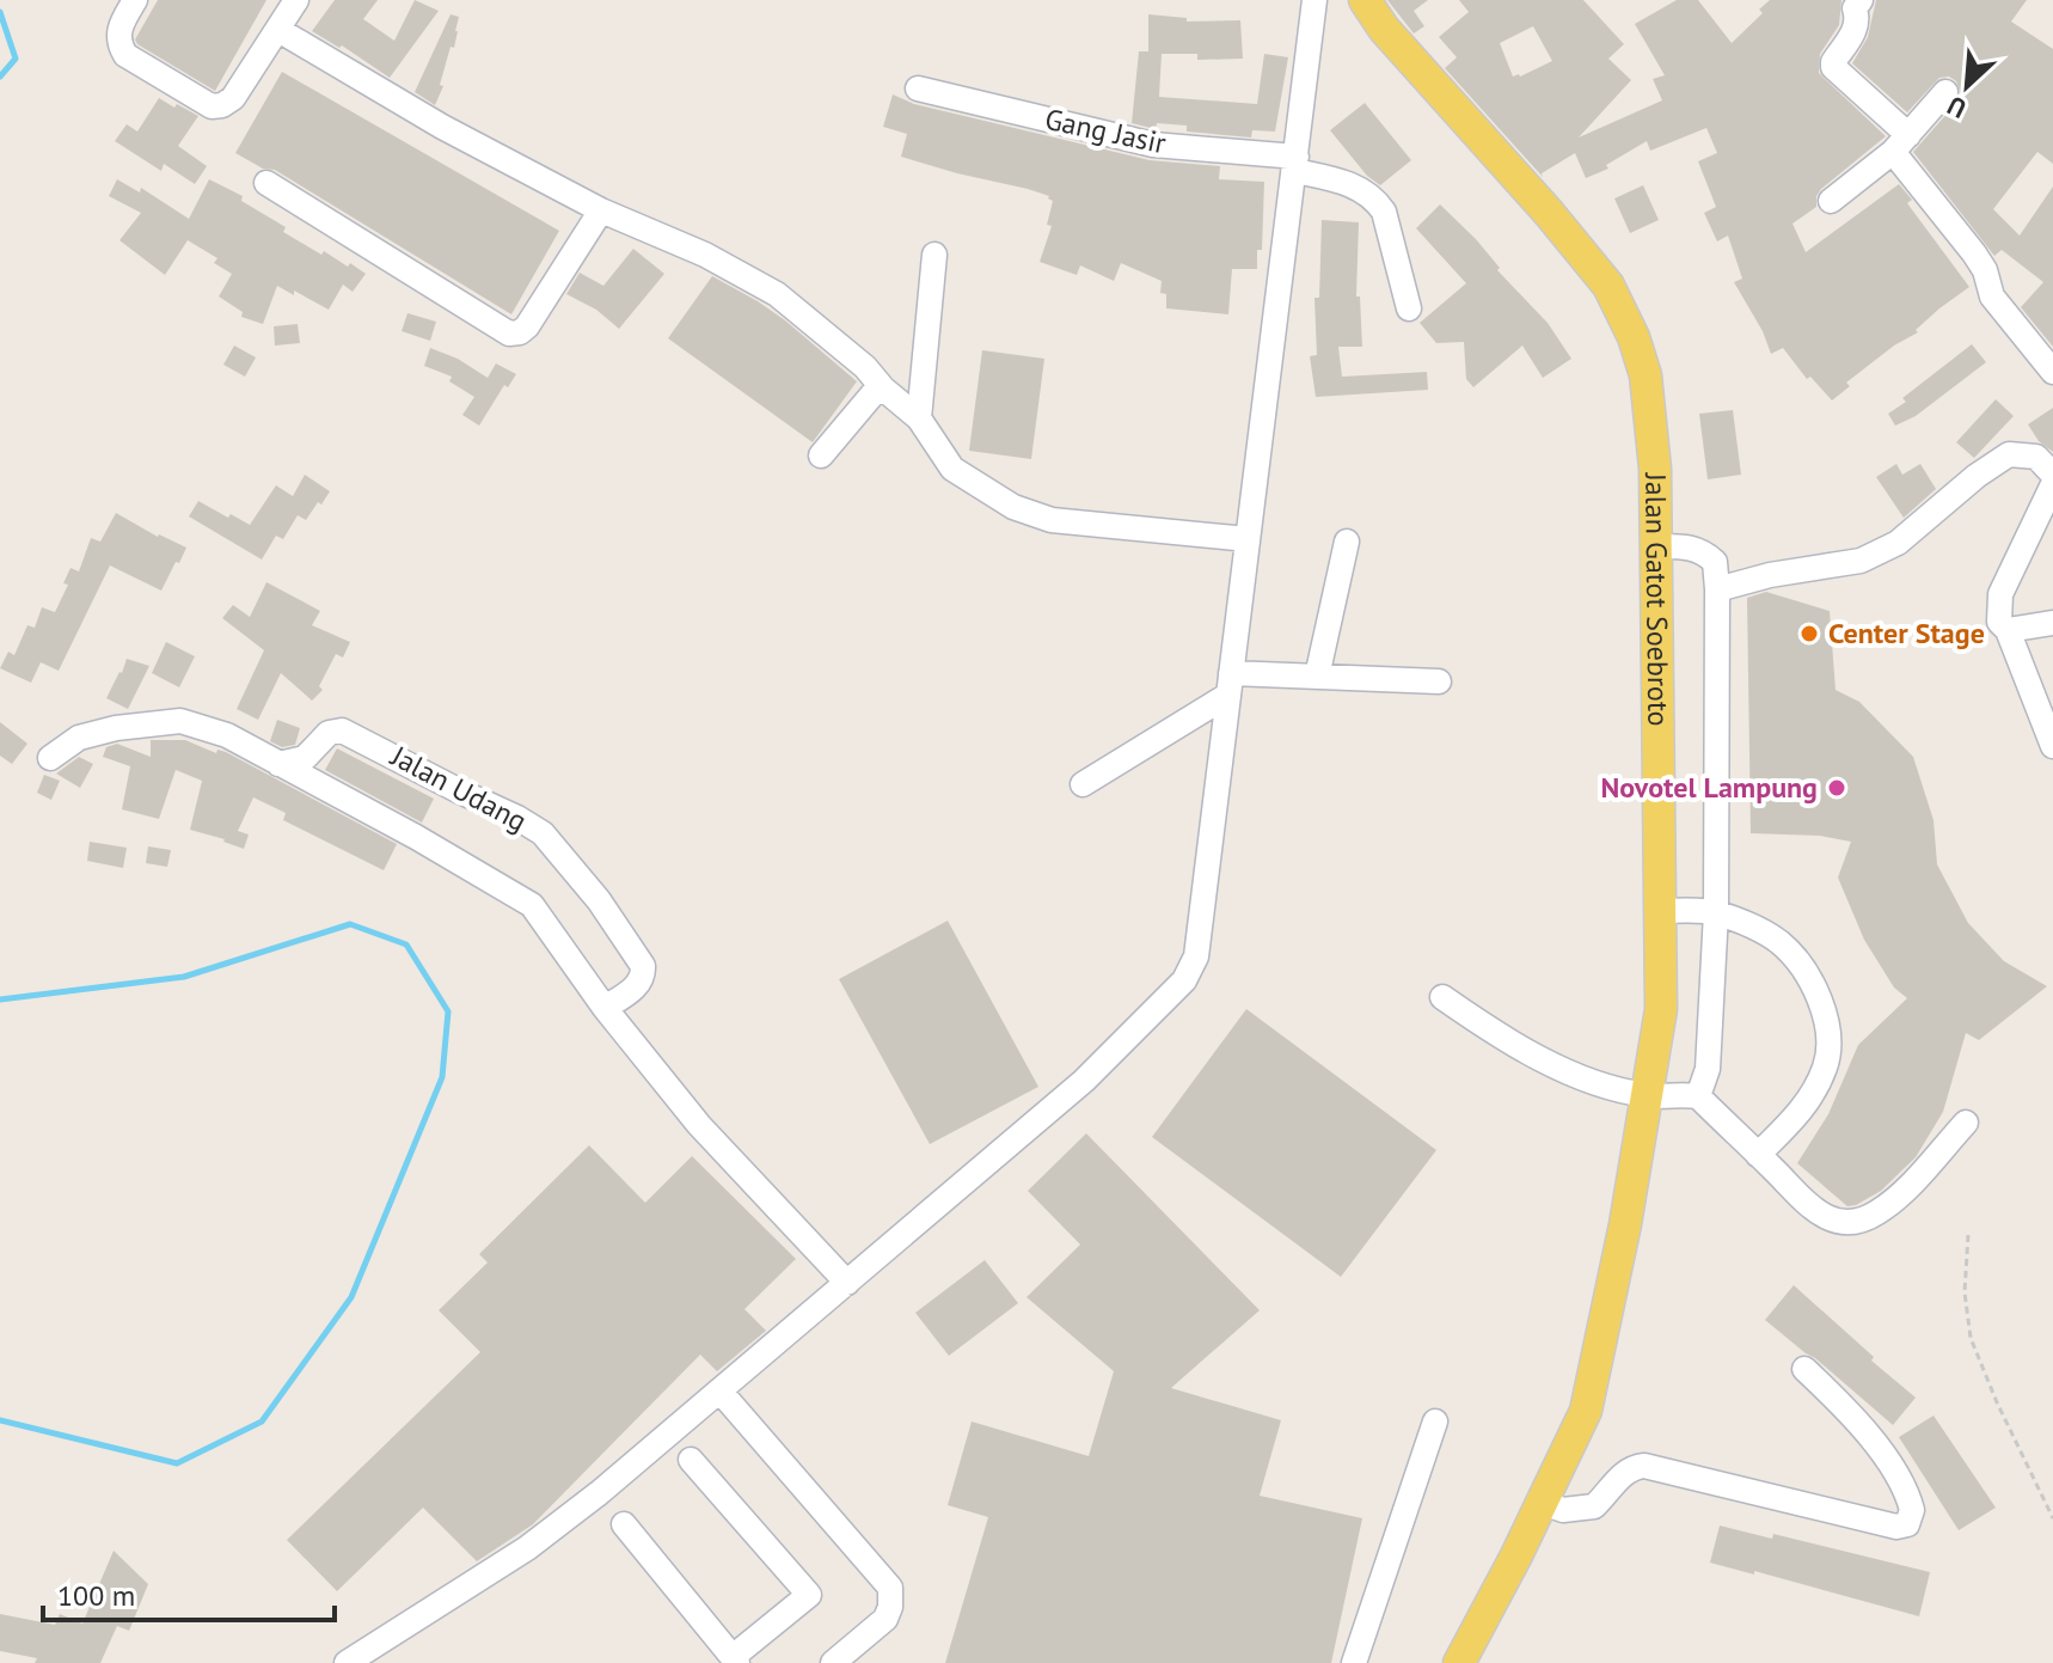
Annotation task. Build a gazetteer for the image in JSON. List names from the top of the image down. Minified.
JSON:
{"streets":{"main road":["Jalan Gatot Soebroto"],"street":["Gang Jasir","Jalan Udang"]},"places":["Center Stage","Novotel Lampung"],"scale_bar":"100 m","north":"bottom left"}
